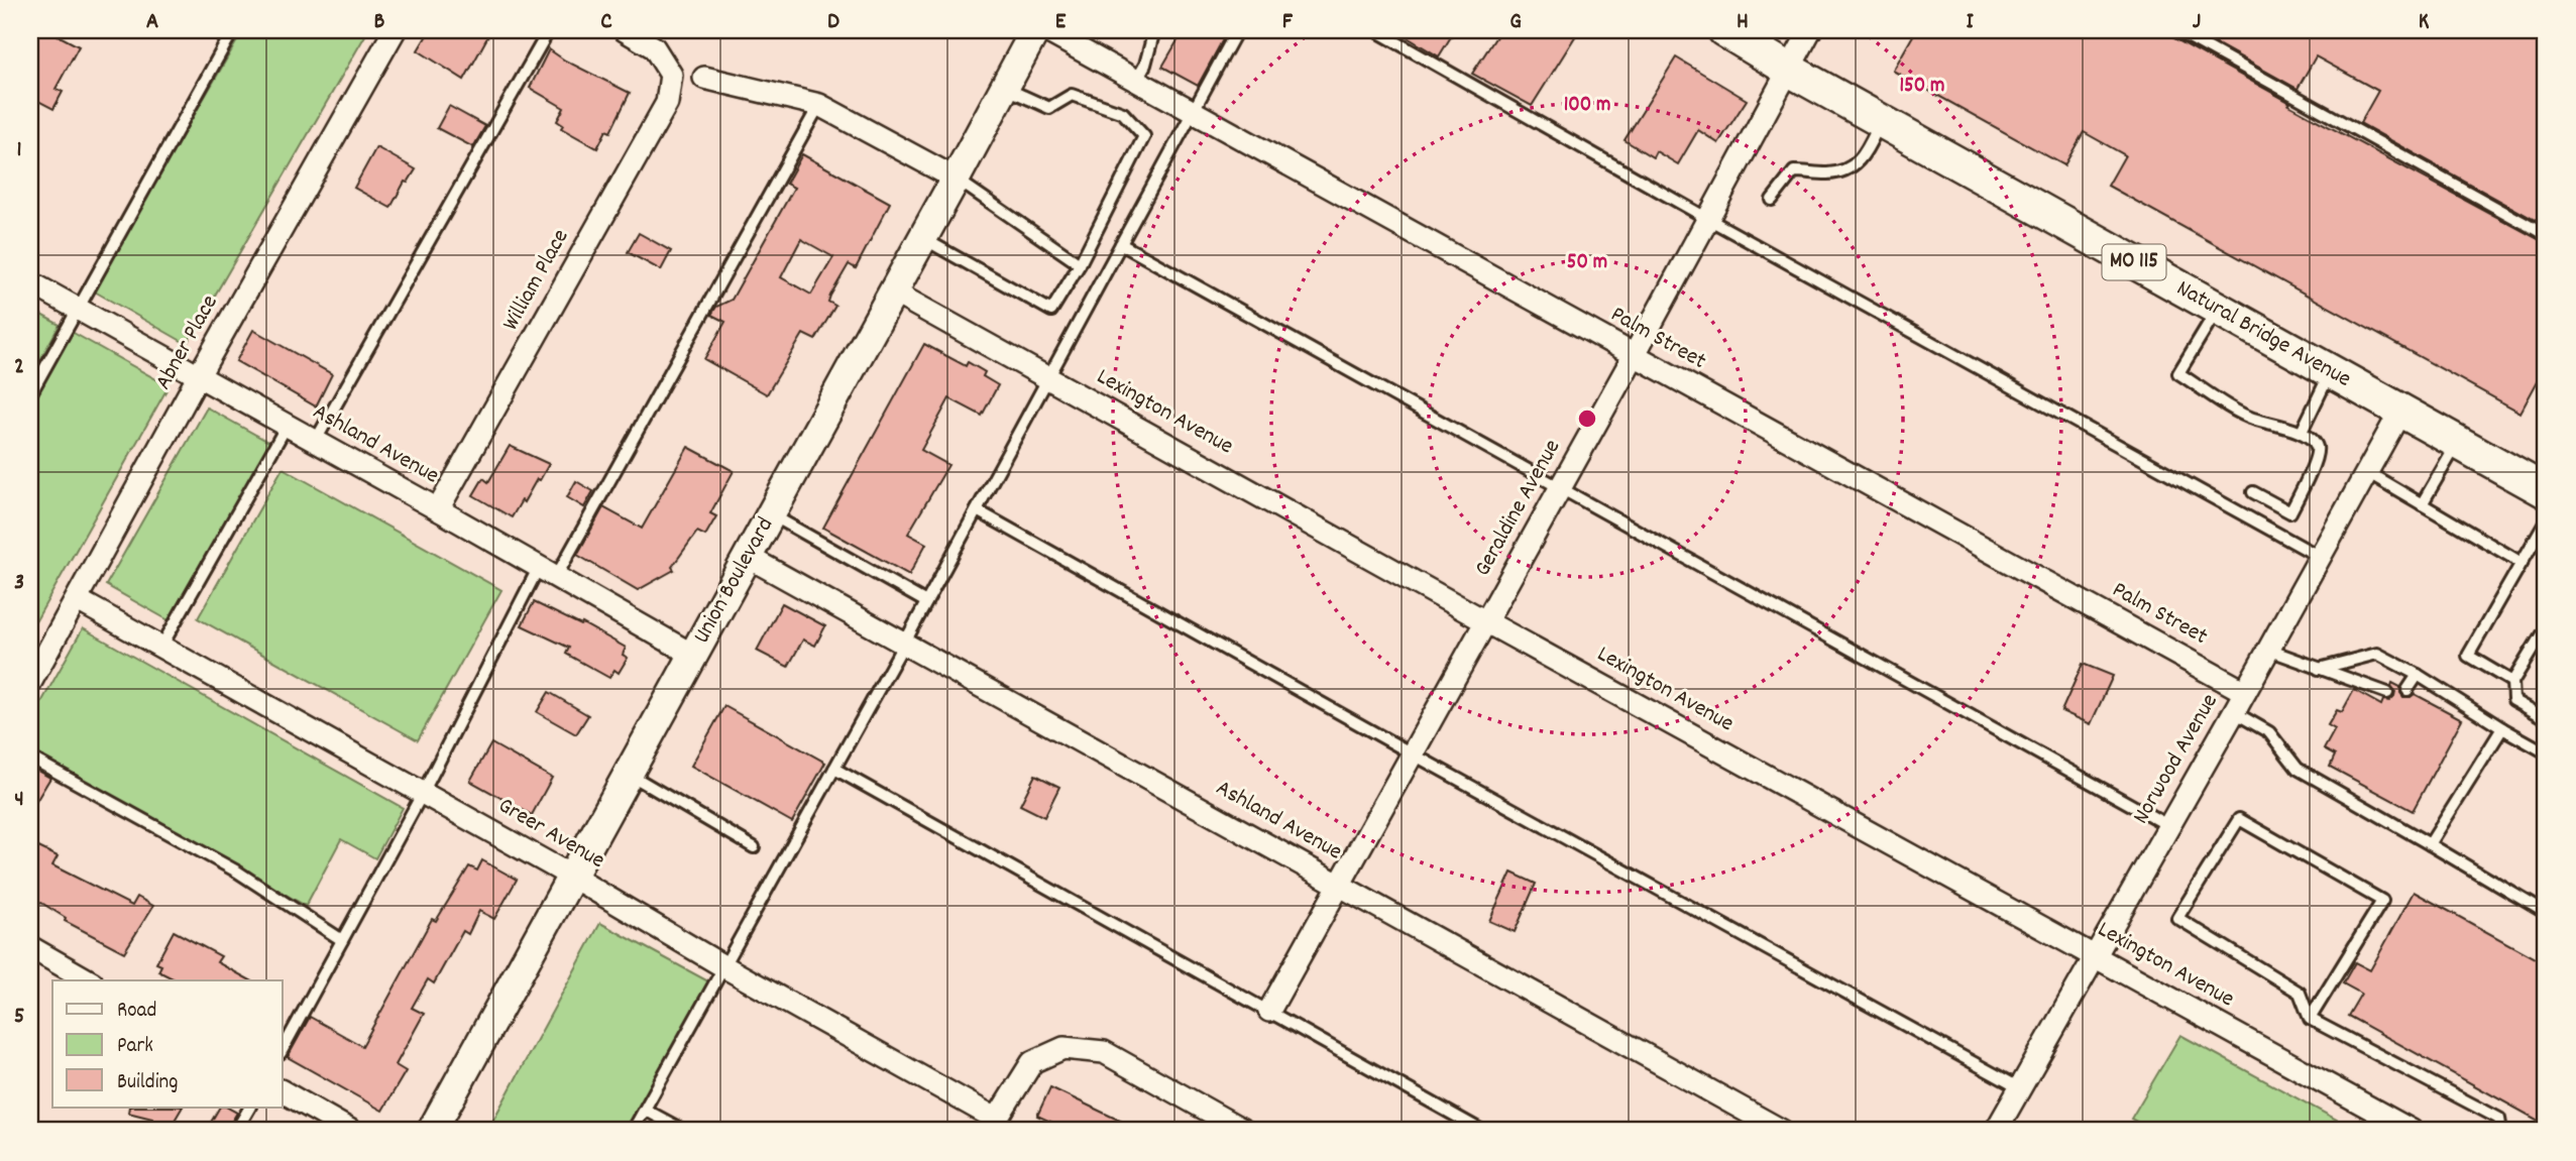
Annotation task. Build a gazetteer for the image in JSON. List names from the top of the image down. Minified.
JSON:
{"streets":{"main road":["MO 115","Natural Bridge Avenue","Union Boulevard"],"street":["William Place","Palm Street","Abner Place","Lexington Avenue","Ashland Avenue","Geraldine Avenue","Norwood Avenue","Greer Avenue"]},"crossings":[["William Place","Ashland Avenue"],["Natural Bridge Avenue","Geraldine Avenue"],["Natural Bridge Avenue","Norwood Avenue"],["Palm Street","Geraldine Avenue"],["Palm Street","Norwood Avenue"],["Abner Place","Ashland Avenue"],["Abner Place","Greer Avenue"],["Lexington Avenue","Geraldine Avenue"],["Lexington Avenue","Union Boulevard"],["Lexington Avenue","Norwood Avenue"],["Ashland Avenue","Geraldine Avenue"],["Ashland Avenue","Union Boulevard"],["Union Boulevard","Greer Avenue"]],"legend":["Road","Park","Building"],"grid":{"columns":["A","B","C","D","E","F","G","H","I","J","K"],"rows":["1","2","3","4","5"]},"rings":["150 m","100 m","50 m"]}
